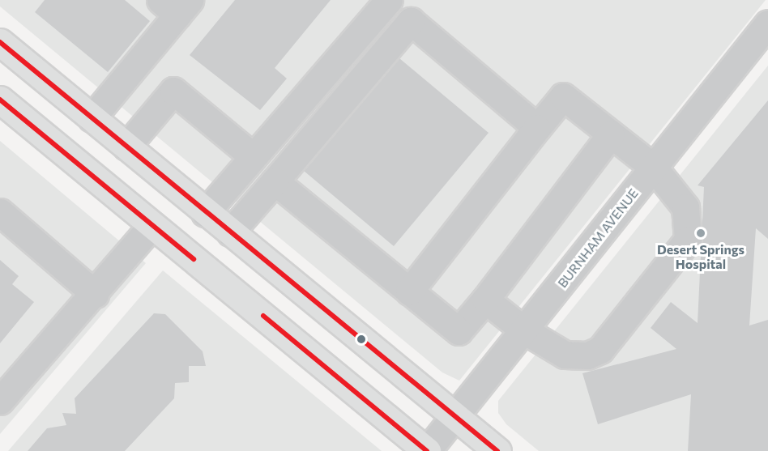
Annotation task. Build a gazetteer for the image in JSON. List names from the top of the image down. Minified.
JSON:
{"streets":{"street":["BURNHAM AVENUE"]},"places":["Desert Springs Hospital"]}
